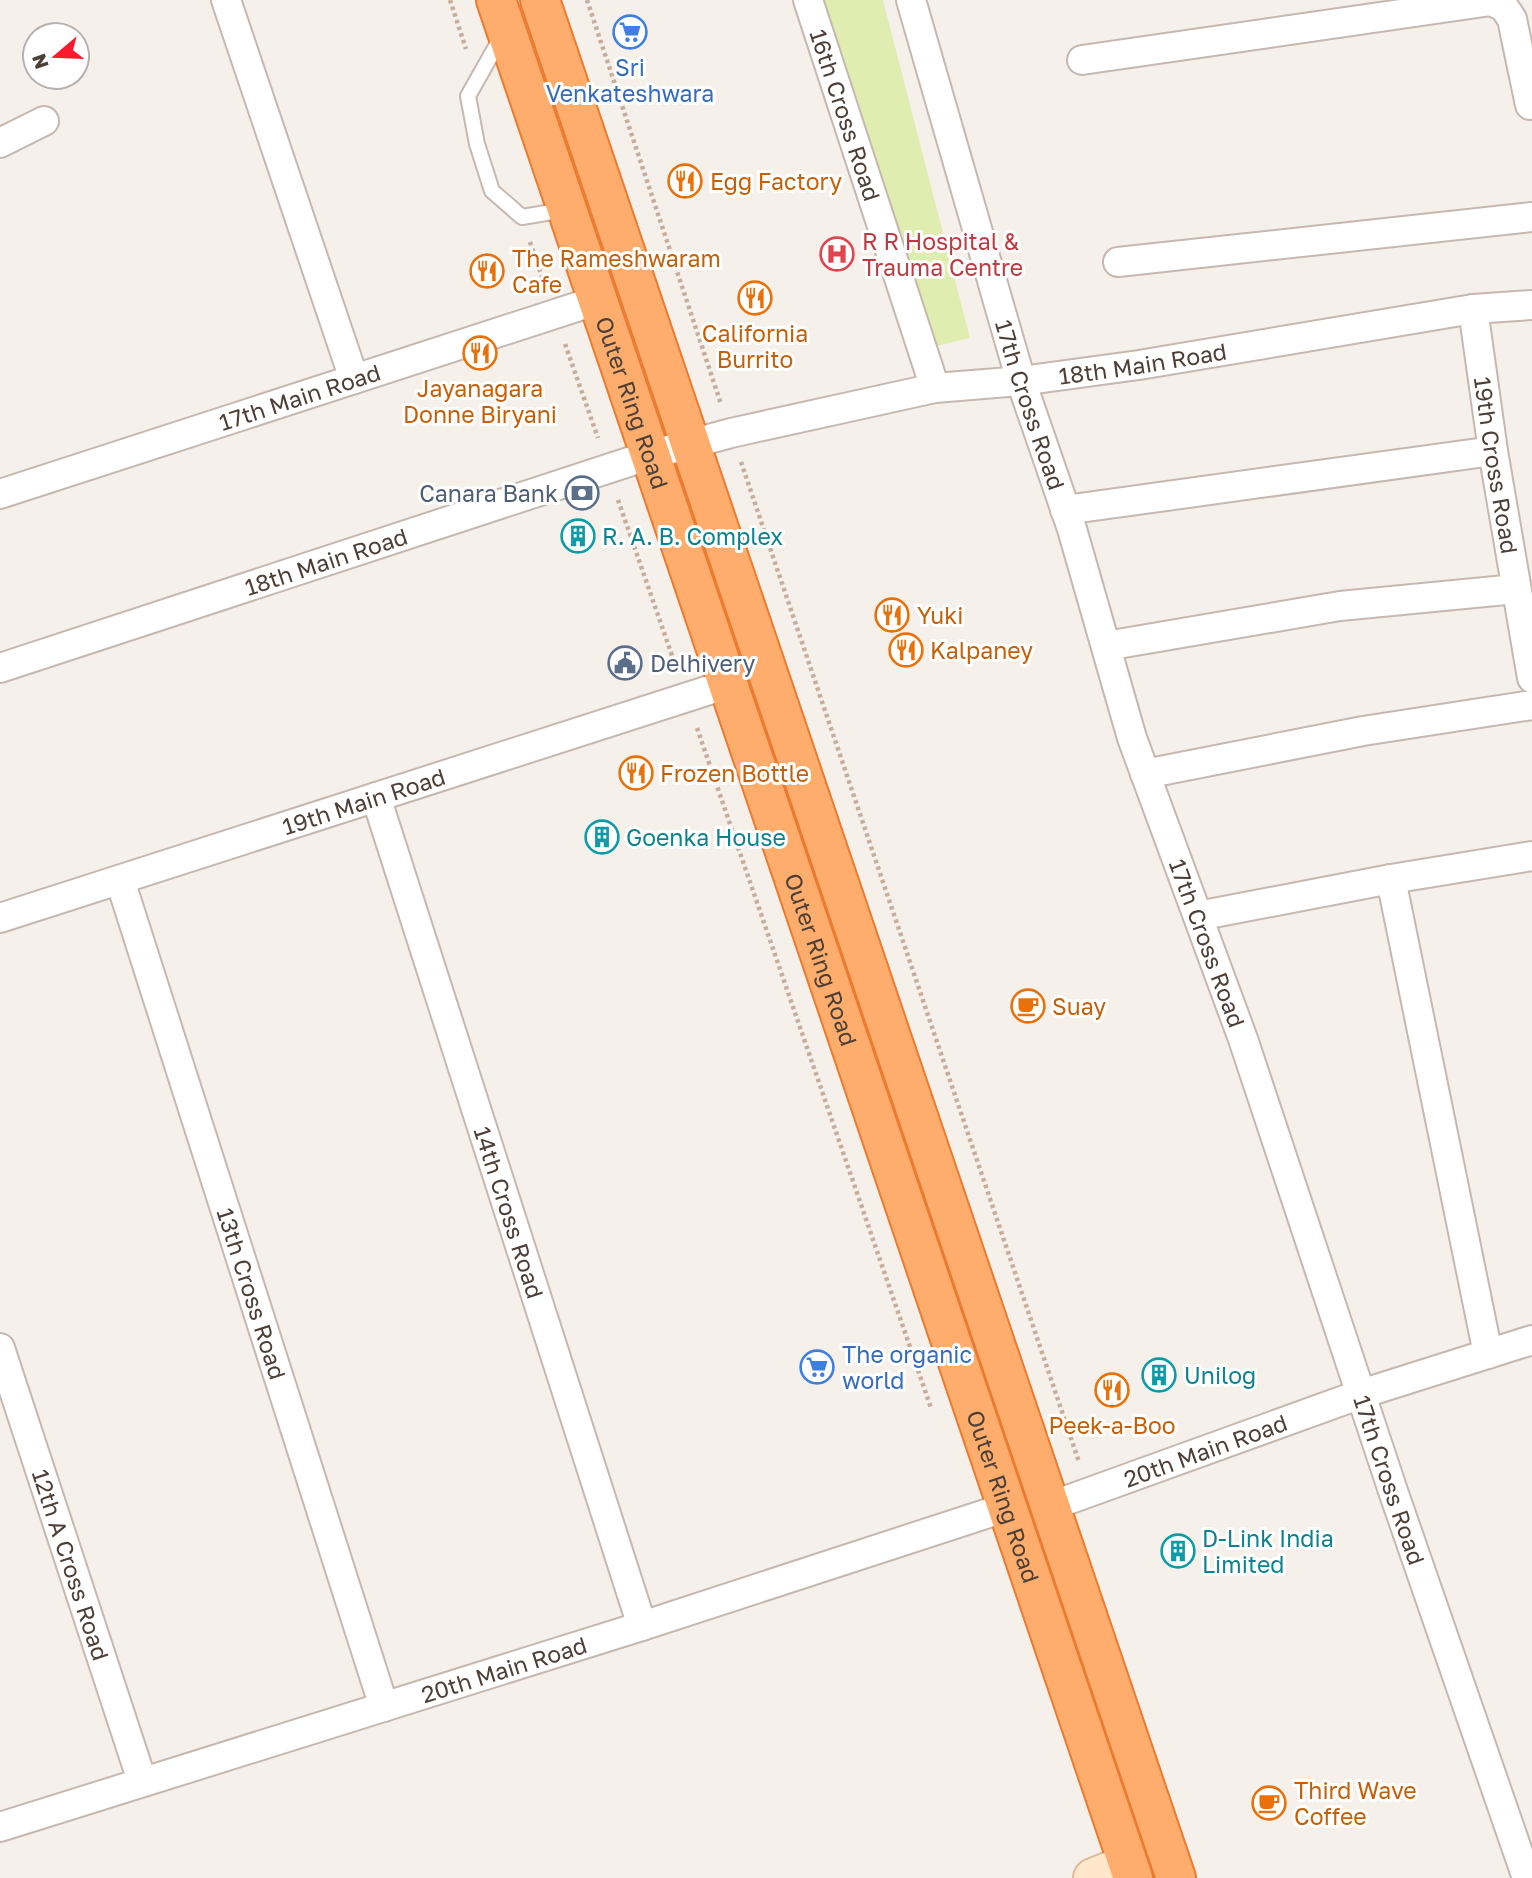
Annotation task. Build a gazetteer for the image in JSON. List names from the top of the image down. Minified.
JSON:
{"streets":{"highway":["Outer Ring Road"],"street":["16th Cross Road","18th Main Road","17th Main Road","17th Cross Road","19th Cross Road","19th Main Road","14th Cross Road","13th Cross Road","20th Main Road","12th A Cross Road"]},"crossings":[["16th Cross Road","18th Main Road"],["18th Main Road","Outer Ring Road"],["18th Main Road","17th Cross Road"],["18th Main Road","19th Cross Road"],["17th Main Road","Outer Ring Road"],["Outer Ring Road","19th Main Road"],["Outer Ring Road","20th Main Road"],["17th Cross Road","20th Main Road"],["19th Main Road","14th Cross Road"],["19th Main Road","13th Cross Road"],["14th Cross Road","20th Main Road"],["13th Cross Road","20th Main Road"],["20th Main Road","12th A Cross Road"]],"places":{"supermarket":["Sri Venkateshwara","The organic world"],"restaurant":["Egg Factory","The Rameshwaram Cafe","California Burrito","Jayanagara Donne Biryani","Yuki","Kalpaney","Frozen Bottle","Peek-a-Boo"],"hospital":["R R Hospital & Trauma Centre"],"bank":["Canara Bank"],"building":["R. A. B. Complex","Goenka House","Unilog","D-Link India Limited"],"public building":["Delhivery"],"cafe":["Suay","Third Wave Coffee"]},"north":"left"}
